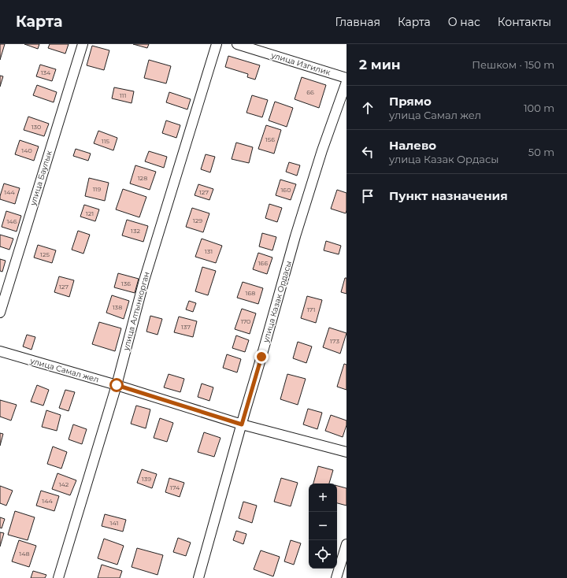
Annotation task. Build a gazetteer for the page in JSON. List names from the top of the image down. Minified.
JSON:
{"streets":{"street":["улица Изгилик","улица Баулык","улица Казак Ордасы","улица Алтынкорган","улица Самал жел"]},"crossings":[["улица Казак Ордасы","улица Самал жел"],["улица Алтынкорган","улица Самал жел"]],"house_numbers":["134","66","111","130","156","115","140","128","119","160","144","127","121","129","146","132","131","125","166","136","127","168","138","171","170","137","173","139","142","174","144","141","148"],"page":{"header":"Карта","nav":["Главная","Карта","О нас","Контакты"],"heading":["2 мин","Пешком · 150 m"],"list":[["Прямо","улица Самал жел","100 m"],["Налево","улица Казак Ордасы","50 m"],"Пункт назначения"],"map_buttons":["+","−"]}}
